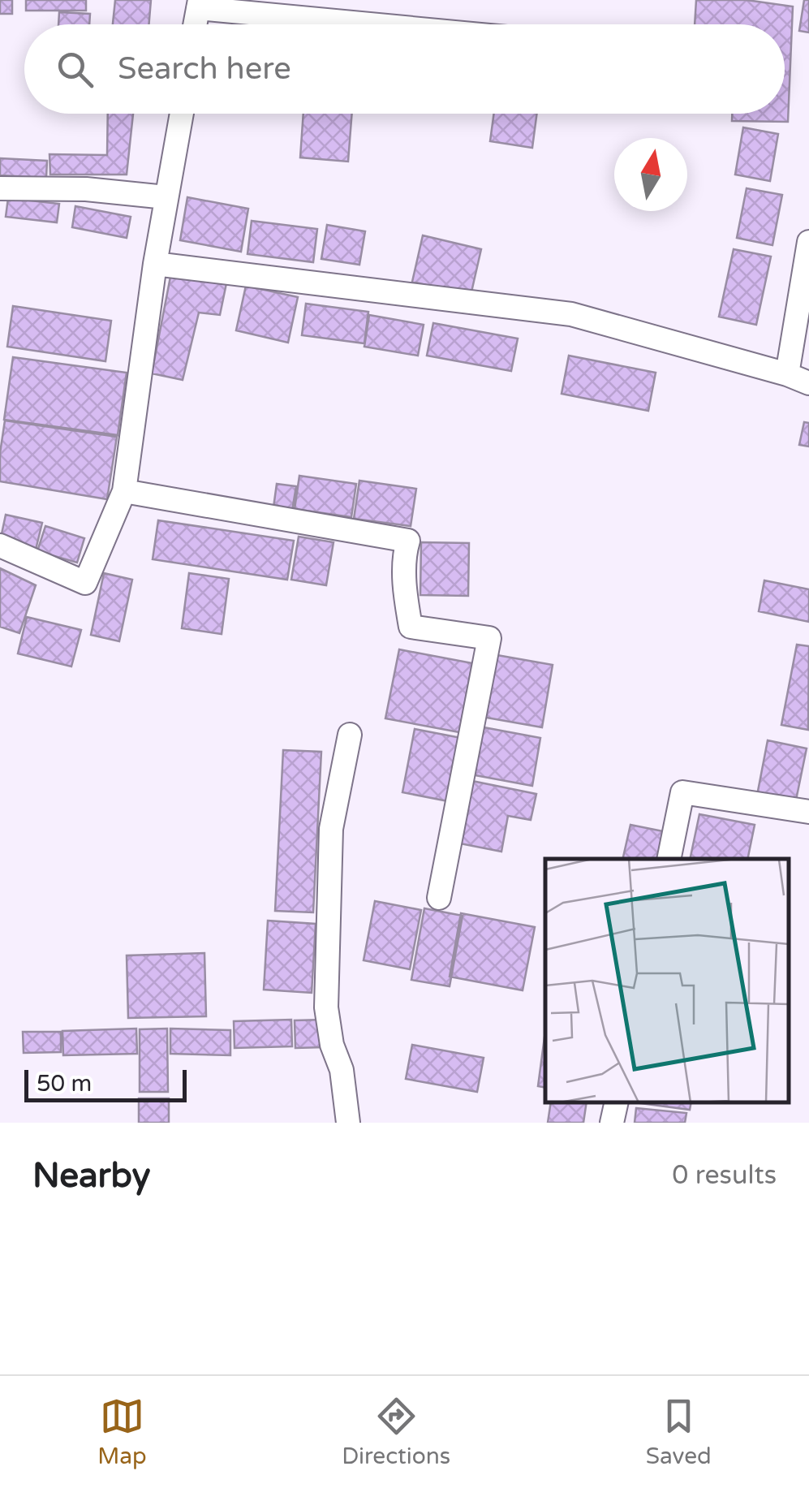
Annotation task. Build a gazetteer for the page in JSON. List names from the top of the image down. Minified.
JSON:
{"scale_bar":"50 m","north":"top","page":{"search":"Search here","scale":"50 m","heading":["Nearby","0 results"],"nav":["Map","Directions","Saved"]}}
